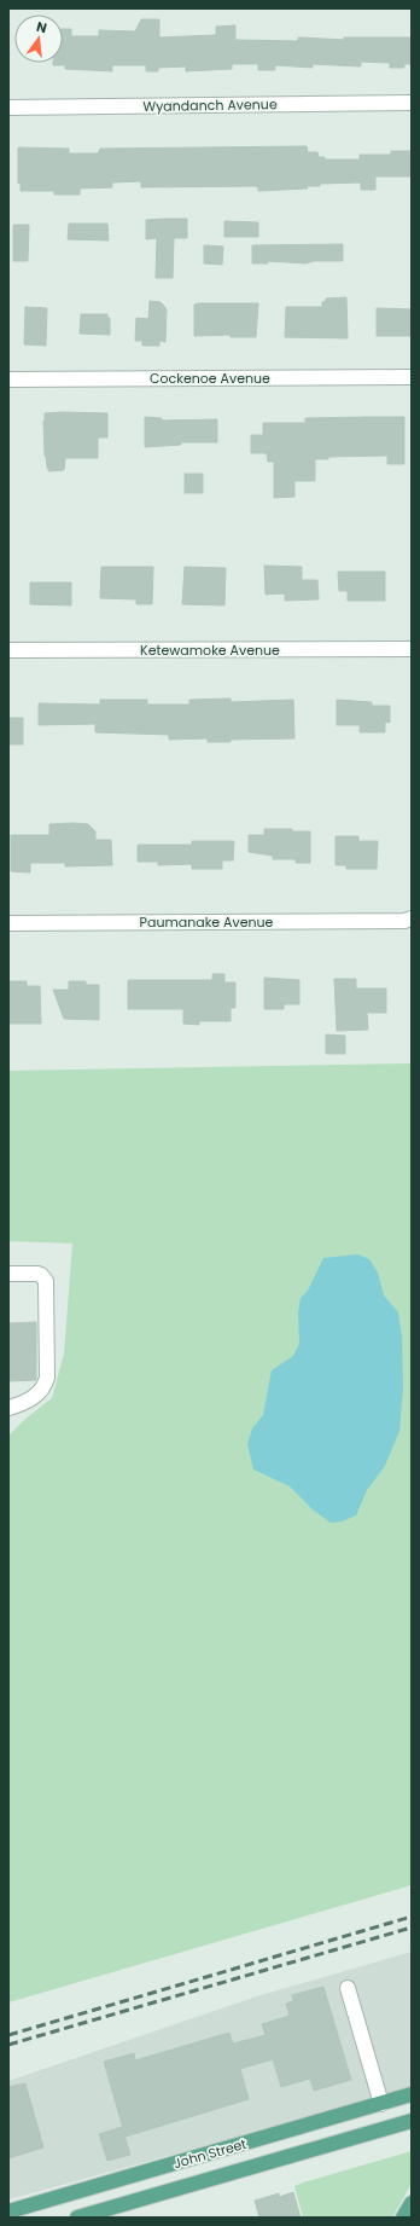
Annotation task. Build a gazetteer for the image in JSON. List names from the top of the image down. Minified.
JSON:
{"streets":{"main road":["John Street"],"street":["Wyandanch Avenue","Cockenoe Avenue","Ketewamoke Avenue","Paumanake Avenue"]},"north":"top"}
